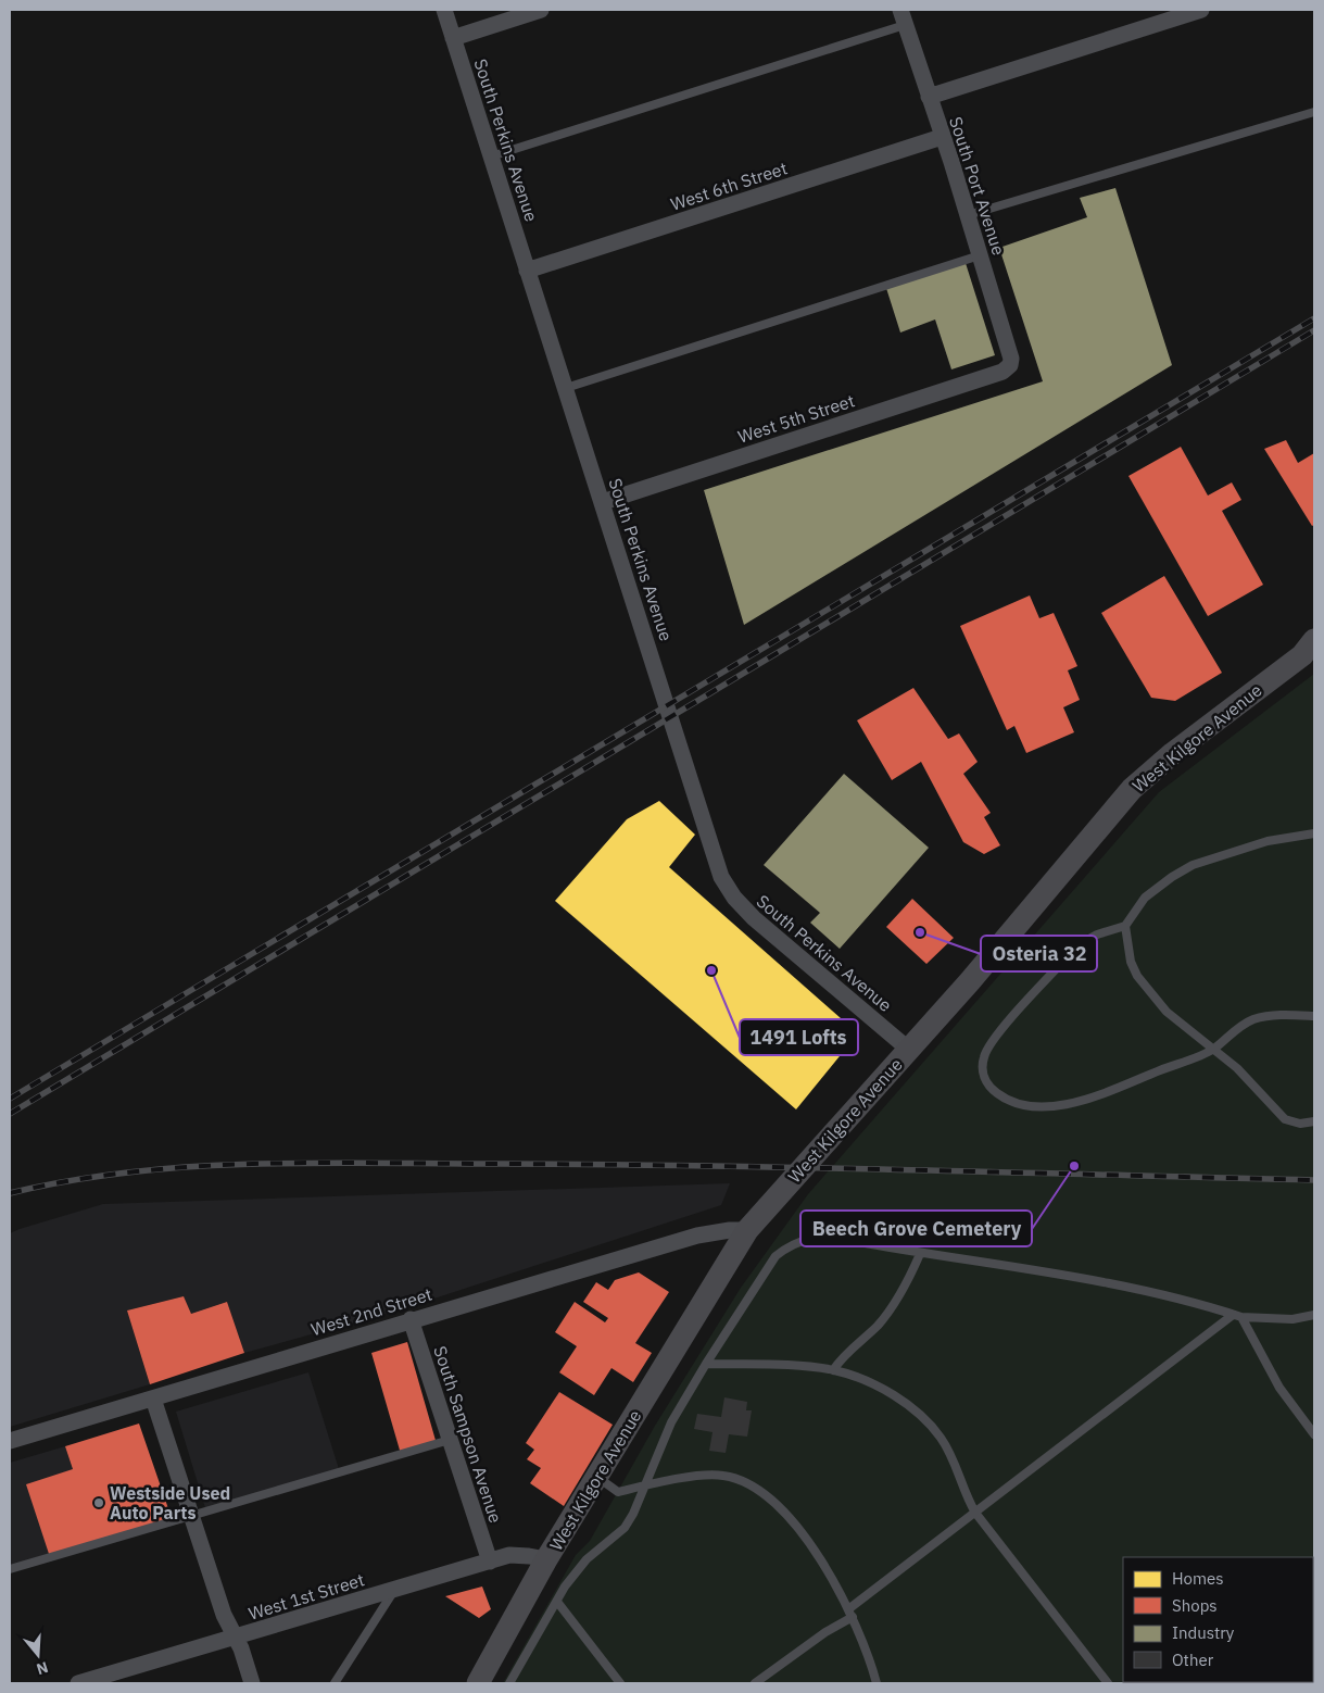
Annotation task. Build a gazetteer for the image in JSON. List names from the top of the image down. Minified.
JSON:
{"streets":{"main road":["West Kilgore Avenue"],"street":["South Perkins Avenue","West 6th Street","South Port Avenue","West 5th Street","West 2nd Street","South Sampson Avenue","West 1st Street"]},"crossings":[["South Perkins Avenue","West 6th Street"],["South Perkins Avenue","West 5th Street"],["South Perkins Avenue","West Kilgore Avenue"],["West 6th Street","South Port Avenue"],["South Port Avenue","West 5th Street"],["West Kilgore Avenue","West 2nd Street"],["West Kilgore Avenue","West 1st Street"],["West 2nd Street","South Sampson Avenue"],["South Sampson Avenue","West 1st Street"]],"places":["Osteria 32","1491 Lofts","Beech Grove Cemetery","Westside Used Auto Parts"],"legend":["Homes","Shops","Industry","Other"],"north":"bottom"}
